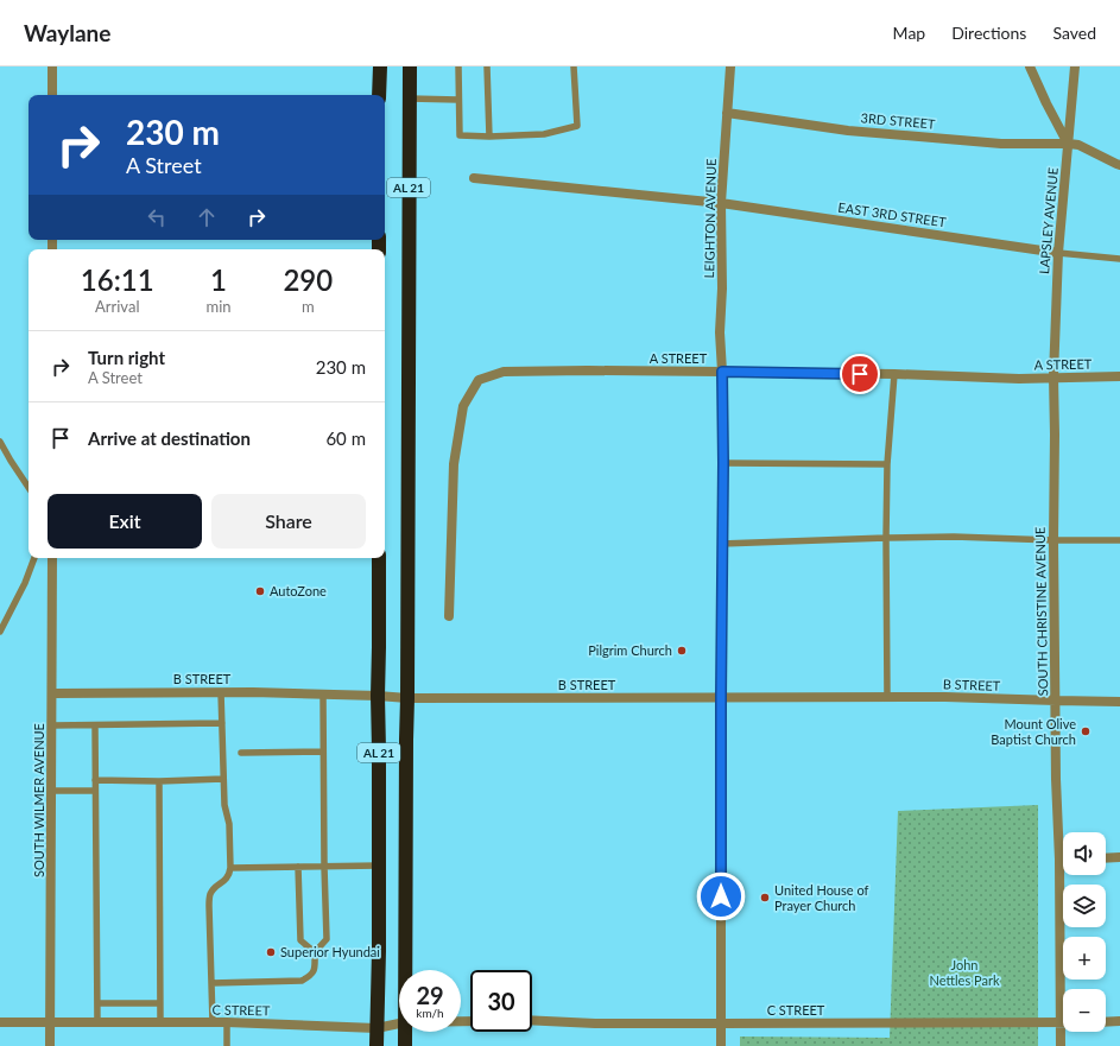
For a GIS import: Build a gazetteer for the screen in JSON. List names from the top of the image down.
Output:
{
  "streets": {
    "highway": ["AL 21"],
    "street": [
      "3RD STREET",
      "EAST 3RD STREET",
      "LEIGHTON AVENUE",
      "LAPSLEY AVENUE",
      "A STREET",
      "SOUTH CHRISTINE AVENUE",
      "B STREET",
      "SOUTH WILMER AVENUE",
      "C STREET"
    ]
  },
  "crossings": [
    ["3RD STREET", "LEIGHTON AVENUE"],
    ["3RD STREET", "LAPSLEY AVENUE"],
    ["AL 21", "B STREET"],
    ["AL 21", "C STREET"],
    ["EAST 3RD STREET", "LEIGHTON AVENUE"],
    ["EAST 3RD STREET", "LAPSLEY AVENUE"],
    ["LEIGHTON AVENUE", "A STREET"],
    ["LEIGHTON AVENUE", "B STREET"],
    ["LEIGHTON AVENUE", "C STREET"],
    ["LAPSLEY AVENUE", "A STREET"],
    ["LAPSLEY AVENUE", "SOUTH CHRISTINE AVENUE"],
    ["A STREET", "SOUTH CHRISTINE AVENUE"],
    ["SOUTH CHRISTINE AVENUE", "B STREET"],
    ["SOUTH CHRISTINE AVENUE", "C STREET"],
    ["B STREET", "SOUTH WILMER AVENUE"],
    ["SOUTH WILMER AVENUE", "C STREET"]
  ],
  "parks": ["John Nettles Park"],
  "places": [
    "AutoZone",
    "Pilgrim Church",
    "Mount Olive Baptist Church",
    "United House of Prayer Church",
    "Superior Hyundai"
  ],
  "page": {
    "header": "Waylane",
    "nav": ["Map", "Directions", "Saved"],
    "turn": ["230 m", "A Street"],
    "eta": [
      "16:11",
      "Arrival",
      "1",
      "min",
      "290",
      "m"
    ],
    "list": [
      {
        "name": "Turn right",
        "note": "A Street",
        "value": "230 m"
      },
      {
        "name": "Arrive at destination",
        "value": "60 m"
      }
    ],
    "buttons": ["Exit", "Share"],
    "map_buttons": ["+", "−"],
    "speed": "29 km/h",
    "limit": "30"
  }
}
